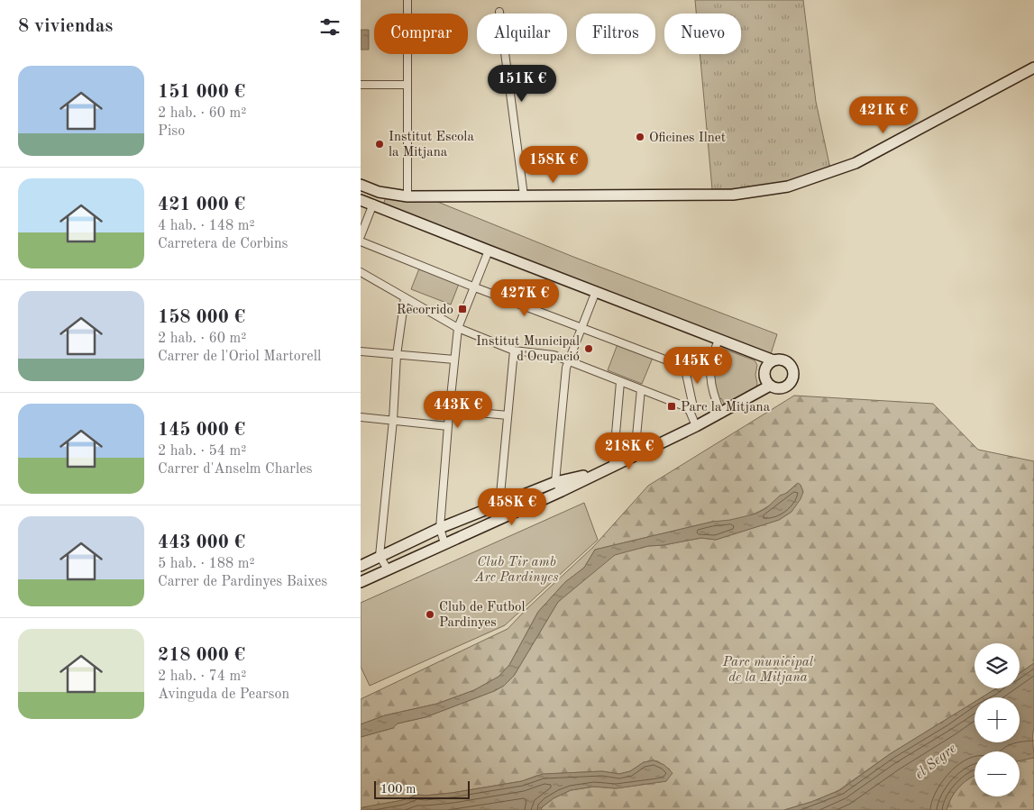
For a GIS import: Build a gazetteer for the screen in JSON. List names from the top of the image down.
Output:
{
  "water": ["el Segre"],
  "parks": ["Club Tir amb Arc Pardinyes", "Parc municipal de la Mitjana"],
  "places": {
    "other": [
      "Oficines Ilnet",
      "Institut Escola la Mitjana",
      "Institut Municipal d'Ocupació",
      "Club de Futbol Pardinyes"
    ],
    "transit": ["Recorrido", "Parc la Mitjana"]
  },
  "scale_bar": "100 m",
  "page": {
    "heading": "8 viviendas",
    "chip": [
      "Comprar",
      "Alquilar",
      "Filtros",
      "Nuevo"
    ],
    "list": [
      {
        "name": "151 000 €",
        "note": "2 hab. · 60 m² · Piso"
      },
      {
        "name": "421 000 €",
        "note": "4 hab. · 148 m² · Carretera de Corbins"
      },
      {
        "name": "158 000 €",
        "note": "2 hab. · 60 m² · Carrer de l'Oriol Martorell"
      },
      {
        "name": "145 000 €",
        "note": "2 hab. · 54 m² · Carrer d'Anselm Charles"
      },
      {
        "name": "443 000 €",
        "note": "5 hab. · 188 m² · Carrer de Pardinyes Baixes"
      },
      {
        "name": "218 000 €",
        "note": "2 hab. · 74 m² · Avinguda de Pearson"
      }
    ],
    "price": [
      "151K €",
      "421K €",
      "158K €",
      "427K €",
      "145K €",
      "443K €",
      "218K €",
      "458K €"
    ],
    "map_buttons": ["+", "−"],
    "scale": "100 m"
  }
}
